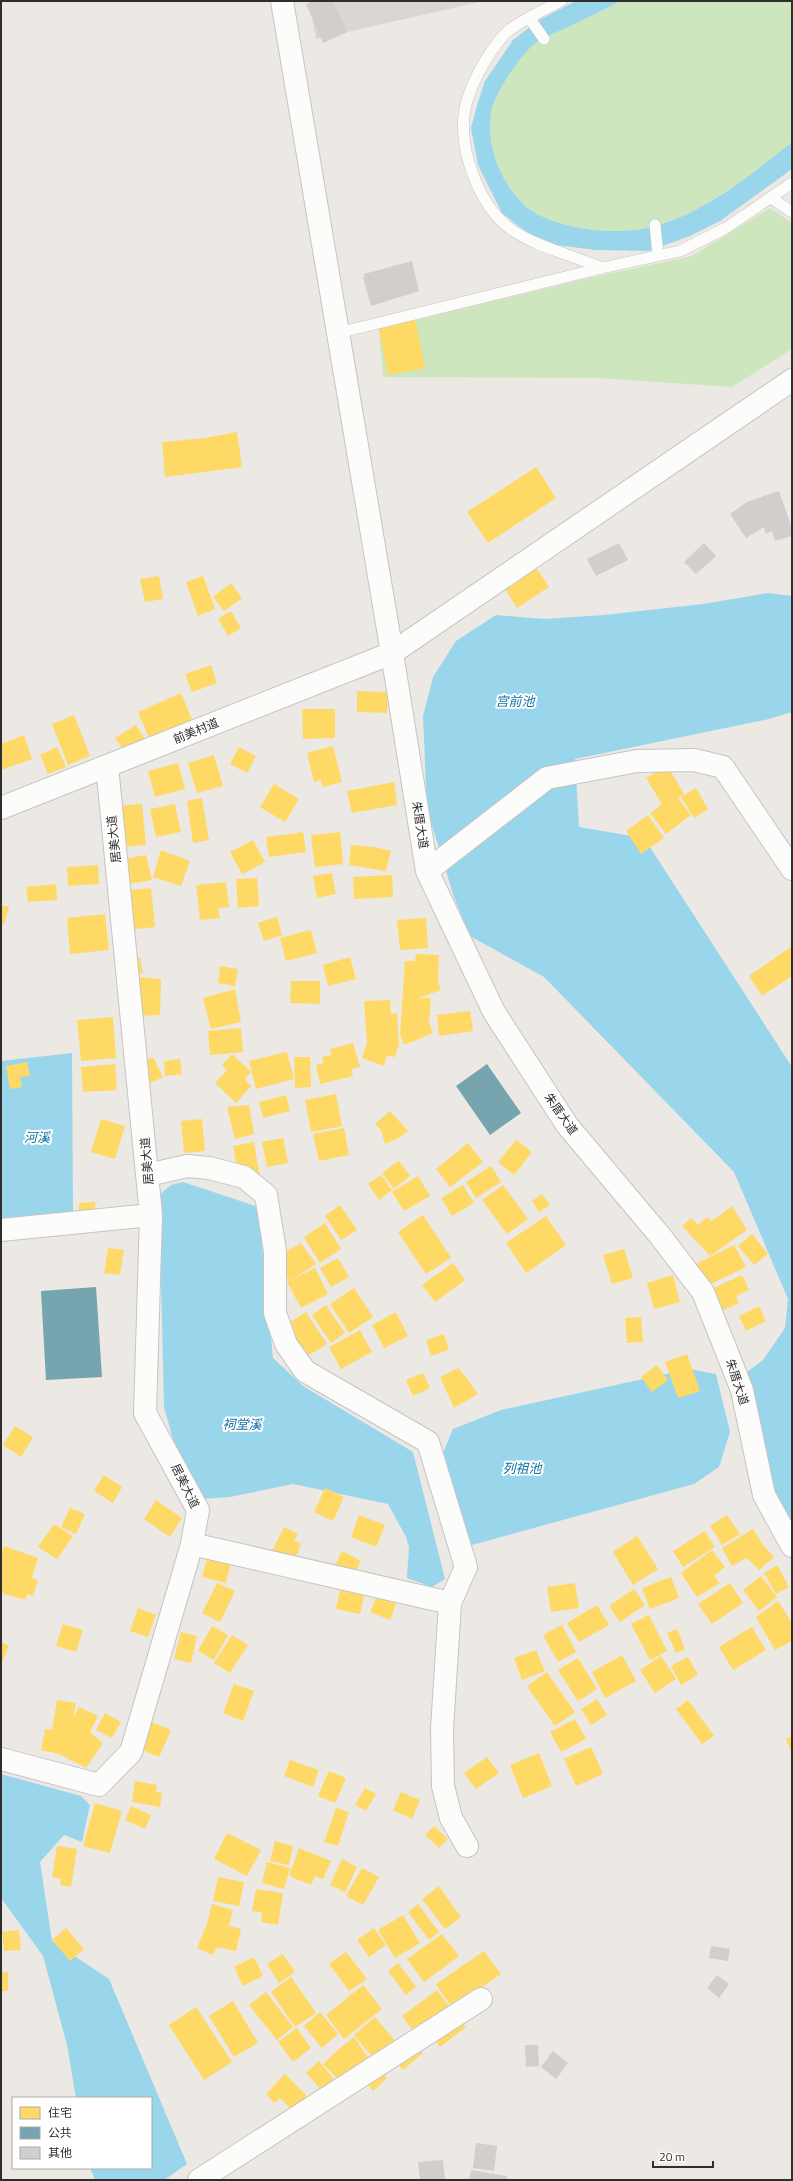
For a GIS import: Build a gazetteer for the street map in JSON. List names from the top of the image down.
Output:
{
  "streets": {
    "street": ["前美村道", "朱厝大道", "居美大道"]
  },
  "crossings": [
    ["前美村道", "朱厝大道"],
    ["前美村道", "居美大道"]
  ],
  "water": [
    "宫前池",
    "河溪",
    "祠堂溪",
    "列祖池"
  ],
  "legend": ["住宅", "公共", "其他"],
  "scale_bar": "20 m"
}
